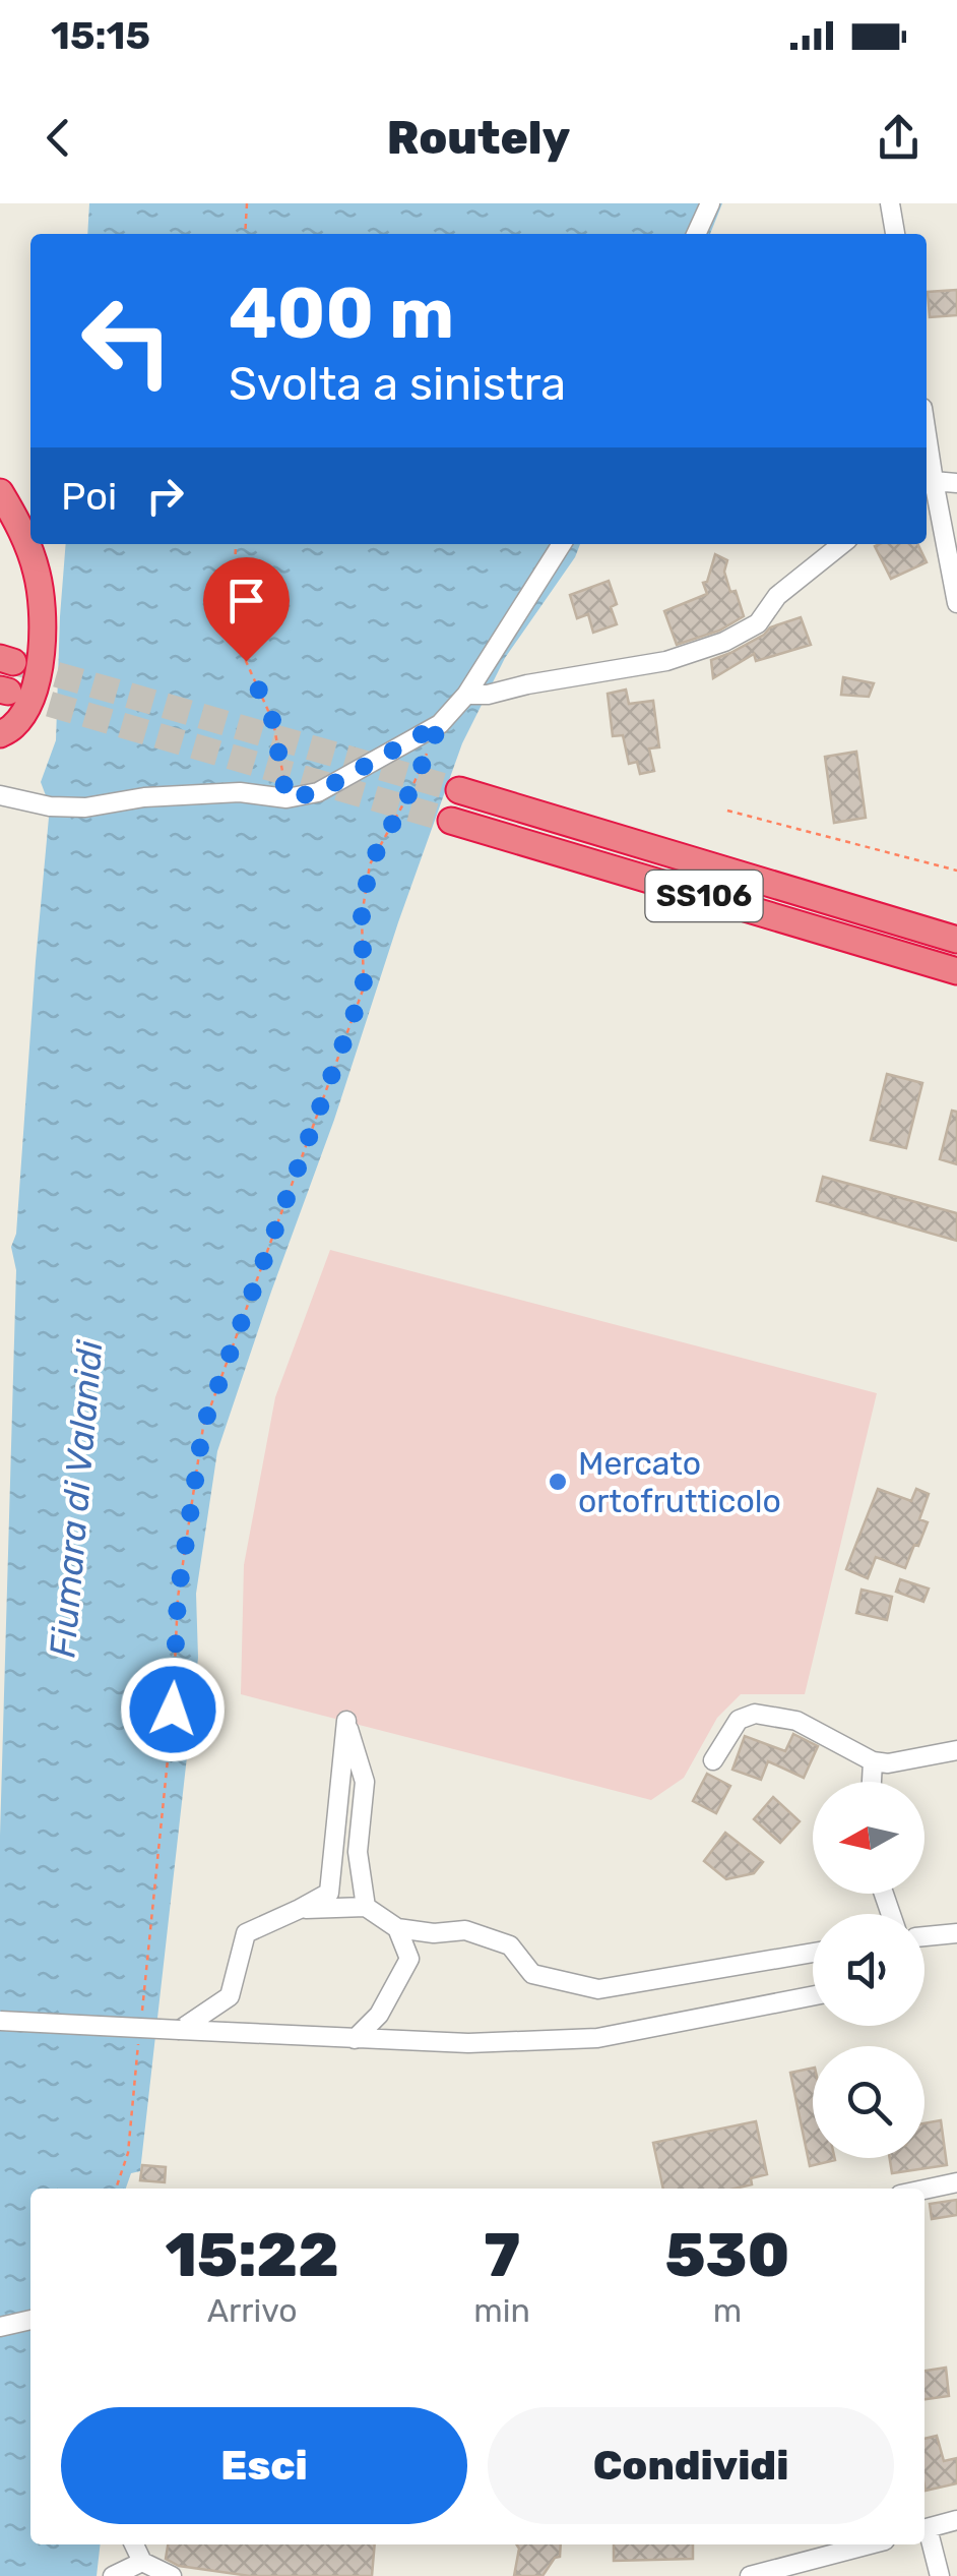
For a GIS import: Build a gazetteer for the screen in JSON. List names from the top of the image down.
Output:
{
  "streets": {
    "highway": ["SS106"]
  },
  "water": ["Fiumara di Valanidi"],
  "places": ["Mercato ortofrutticolo"],
  "north": "left",
  "page": {
    "status": "15:15",
    "header": "Routely",
    "turn": ["400 m", "Svolta a sinistra"],
    "then": "Poi",
    "eta": [
      "15:22",
      "Arrivo",
      "7",
      "min",
      "530",
      "m"
    ],
    "buttons": ["Esci", "Condividi"]
  }
}
